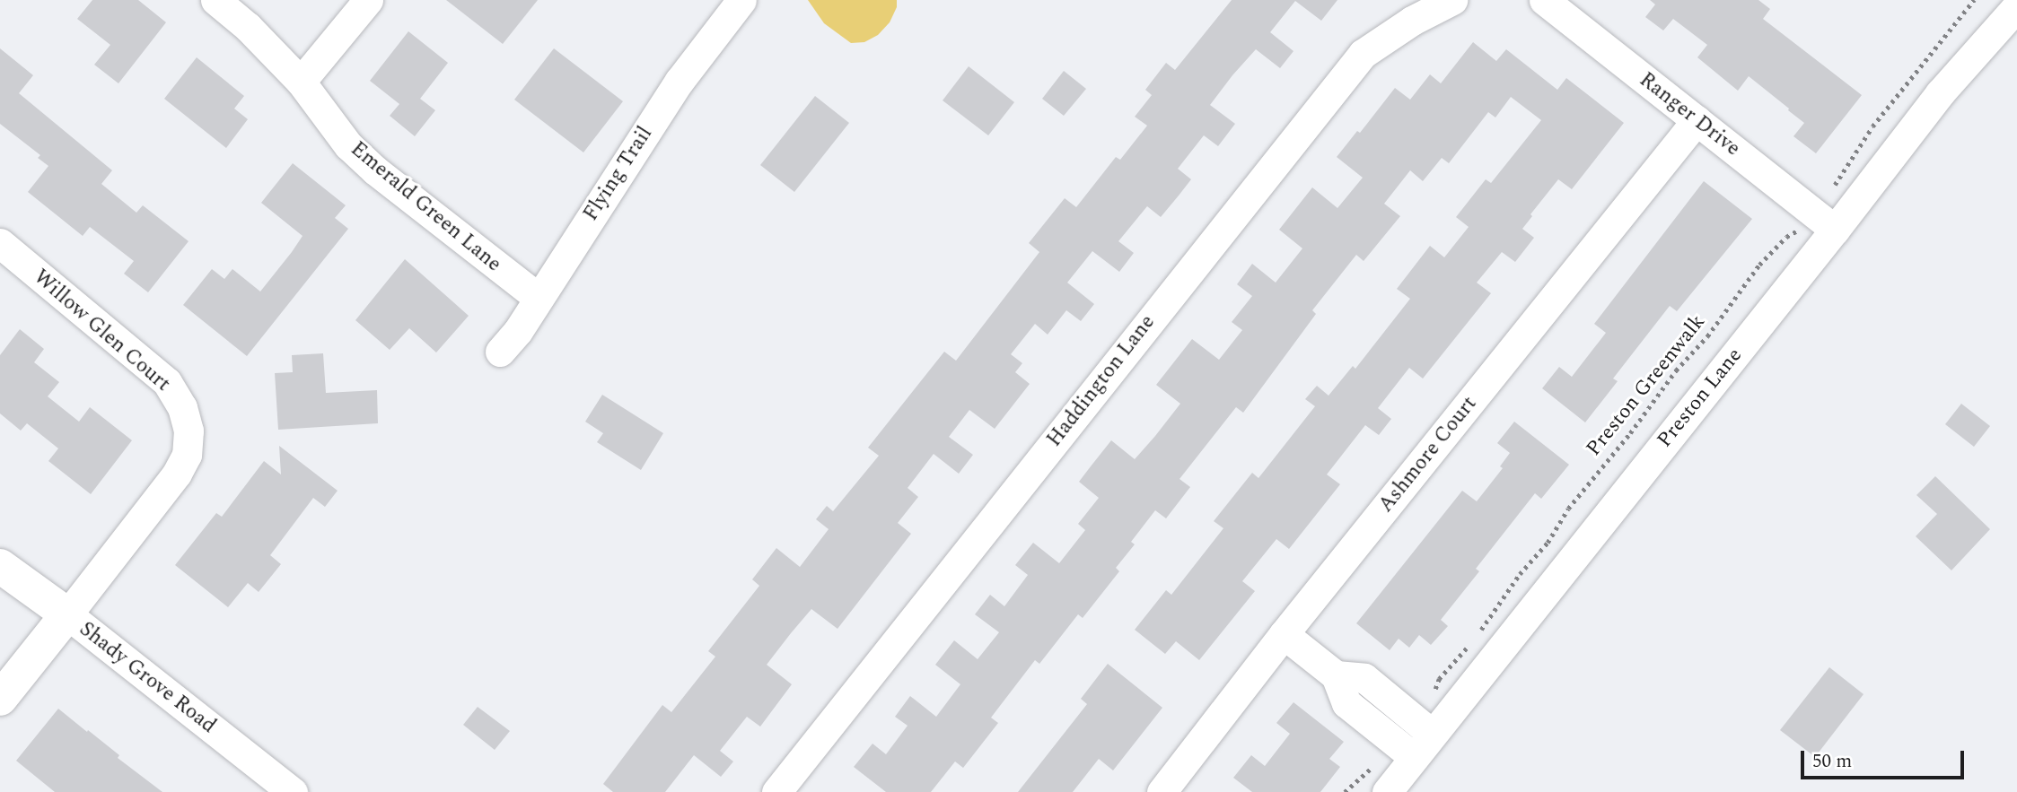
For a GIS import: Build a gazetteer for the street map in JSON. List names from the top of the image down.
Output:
{
  "streets": {
    "main road": ["Shady Grove Road"],
    "street": [
      "Ranger Drive",
      "Flying Trail",
      "Emerald Green Lane",
      "Willow Glen Court",
      "Haddington Lane",
      "Preston Lane",
      "Ashmore Court"
    ],
    "path": ["Preston Greenwalk"]
  },
  "crossings": [
    ["Ranger Drive", "Preston Greenwalk"],
    ["Ranger Drive", "Preston Lane"],
    ["Ranger Drive", "Ashmore Court"],
    ["Flying Trail", "Emerald Green Lane"],
    ["Willow Glen Court", "Shady Grove Road"],
    ["Preston Greenwalk", "Preston Lane"]
  ],
  "scale_bar": "50 m"
}
